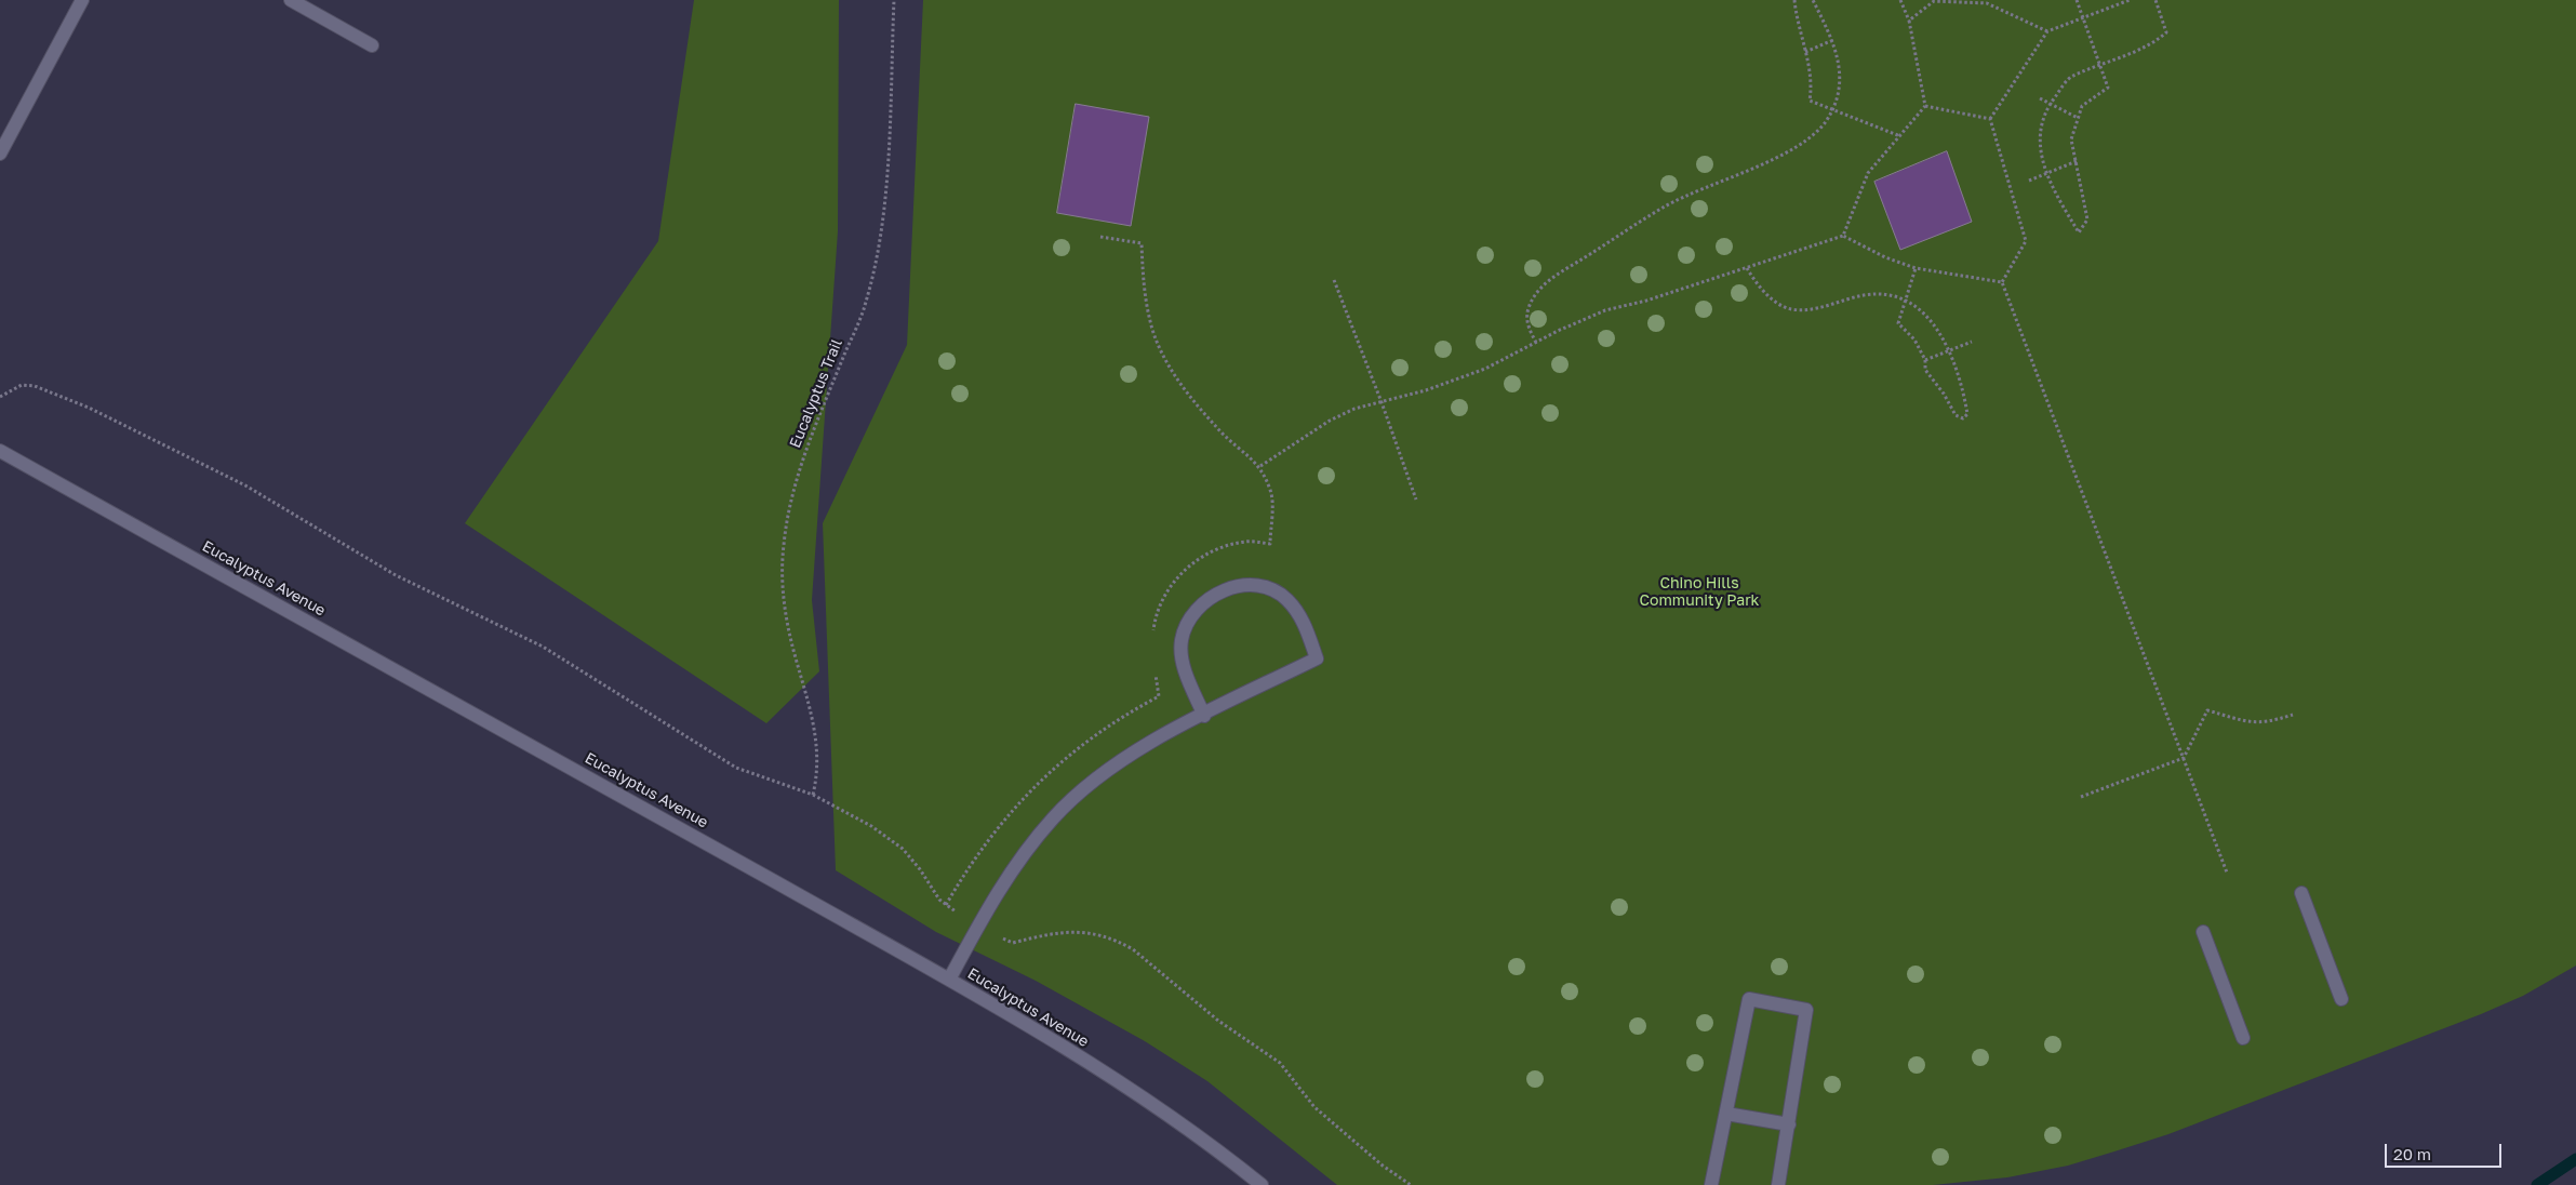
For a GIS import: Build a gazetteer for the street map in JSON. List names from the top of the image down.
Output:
{
  "streets": {
    "street": ["Eucalyptus Avenue"],
    "path": ["Eucalyptus Trail"]
  },
  "parks": ["Chino Hills Community Park"],
  "scale_bar": "20 m"
}
